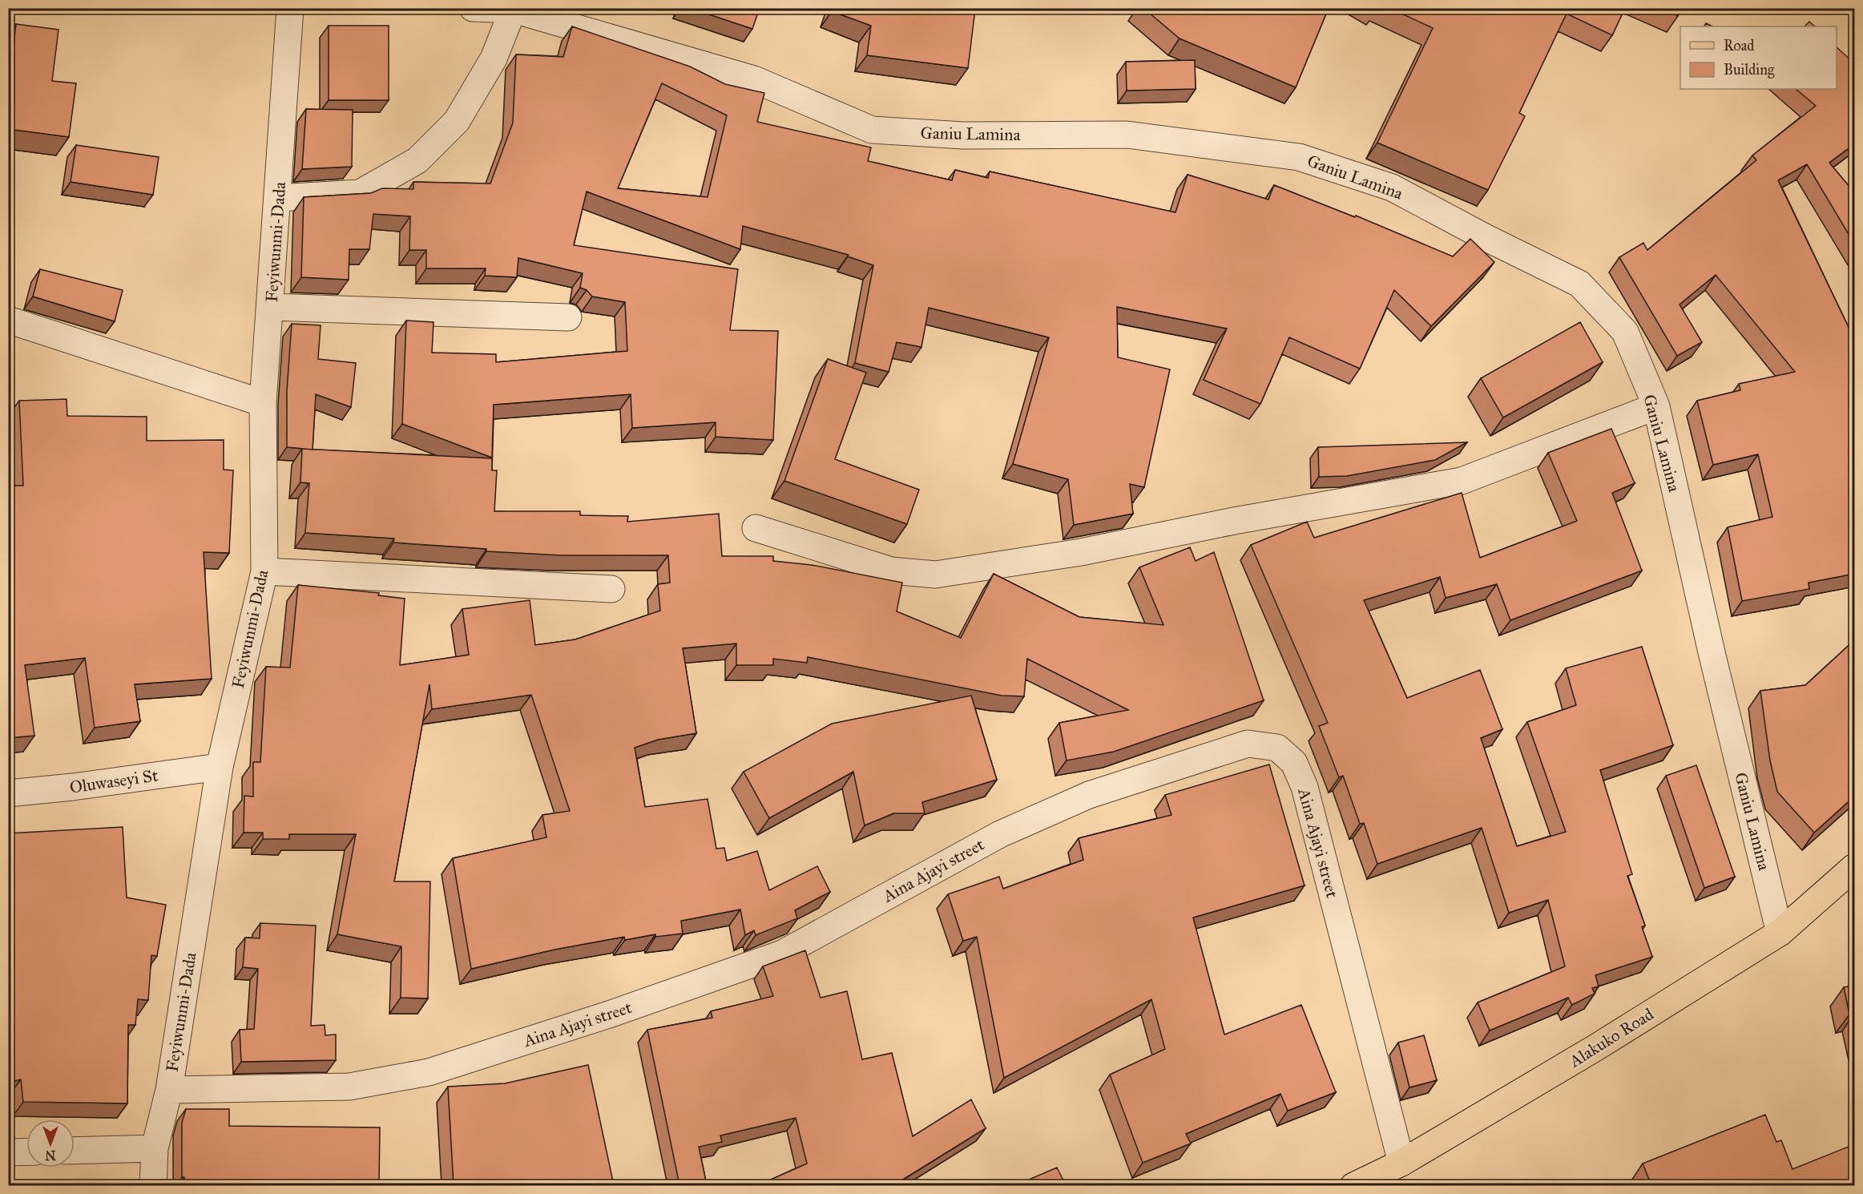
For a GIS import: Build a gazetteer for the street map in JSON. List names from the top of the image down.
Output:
{
  "streets": {
    "main road": ["Alakuko Road"],
    "street": [
      "Ganiu Lamina",
      "Feyiwunmi-Dada",
      "Oluwaseyi St",
      "Aina Ajayi street"
    ]
  },
  "crossings": [
    ["Ganiu Lamina", "Alakuko Road"],
    ["Feyiwunmi-Dada", "Oluwaseyi St"],
    ["Feyiwunmi-Dada", "Aina Ajayi street"],
    ["Aina Ajayi street", "Alakuko Road"]
  ],
  "legend": ["Road", "Building"],
  "north": "bottom"
}
